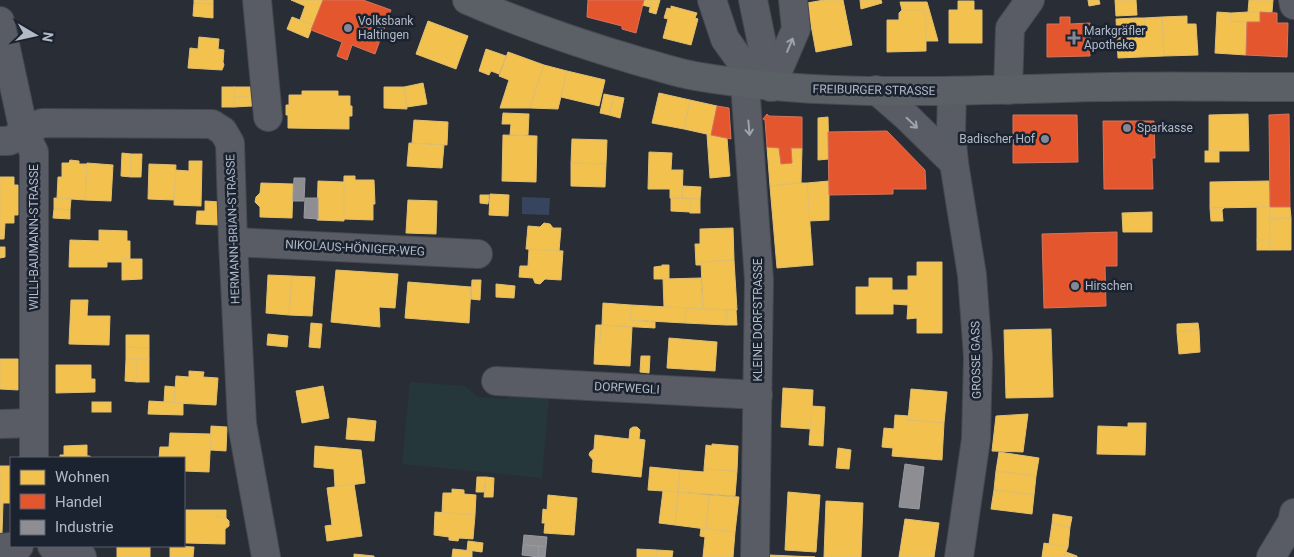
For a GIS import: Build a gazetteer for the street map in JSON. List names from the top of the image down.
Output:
{
  "streets": {
    "main road": ["FREIBURGER STRASSE"],
    "street": [
      "HERMANN-BRIAN-STRASSE",
      "WILLI-BAUMANN-STRASSE",
      "NIKOLAUS-HÖNIGER-WEG",
      "KLEINE DORFSTRASSE",
      "GROSSE GASS",
      "DORFWEGLI"
    ]
  },
  "crossings": [
    ["FREIBURGER STRASSE", "KLEINE DORFSTRASSE"],
    ["FREIBURGER STRASSE", "GROSSE GASS"],
    ["HERMANN-BRIAN-STRASSE", "WILLI-BAUMANN-STRASSE"],
    ["HERMANN-BRIAN-STRASSE", "NIKOLAUS-HÖNIGER-WEG"],
    ["KLEINE DORFSTRASSE", "DORFWEGLI"]
  ],
  "one_way": ["KLEINE DORFSTRASSE"],
  "places": {
    "other": [
      "Volksbank Haltingen",
      "Sparkasse",
      "Badischer Hof",
      "Hirschen"
    ],
    "health": ["Markgräfler Apotheke"]
  },
  "legend": ["Wohnen", "Handel", "Industrie"],
  "north": "right"
}
